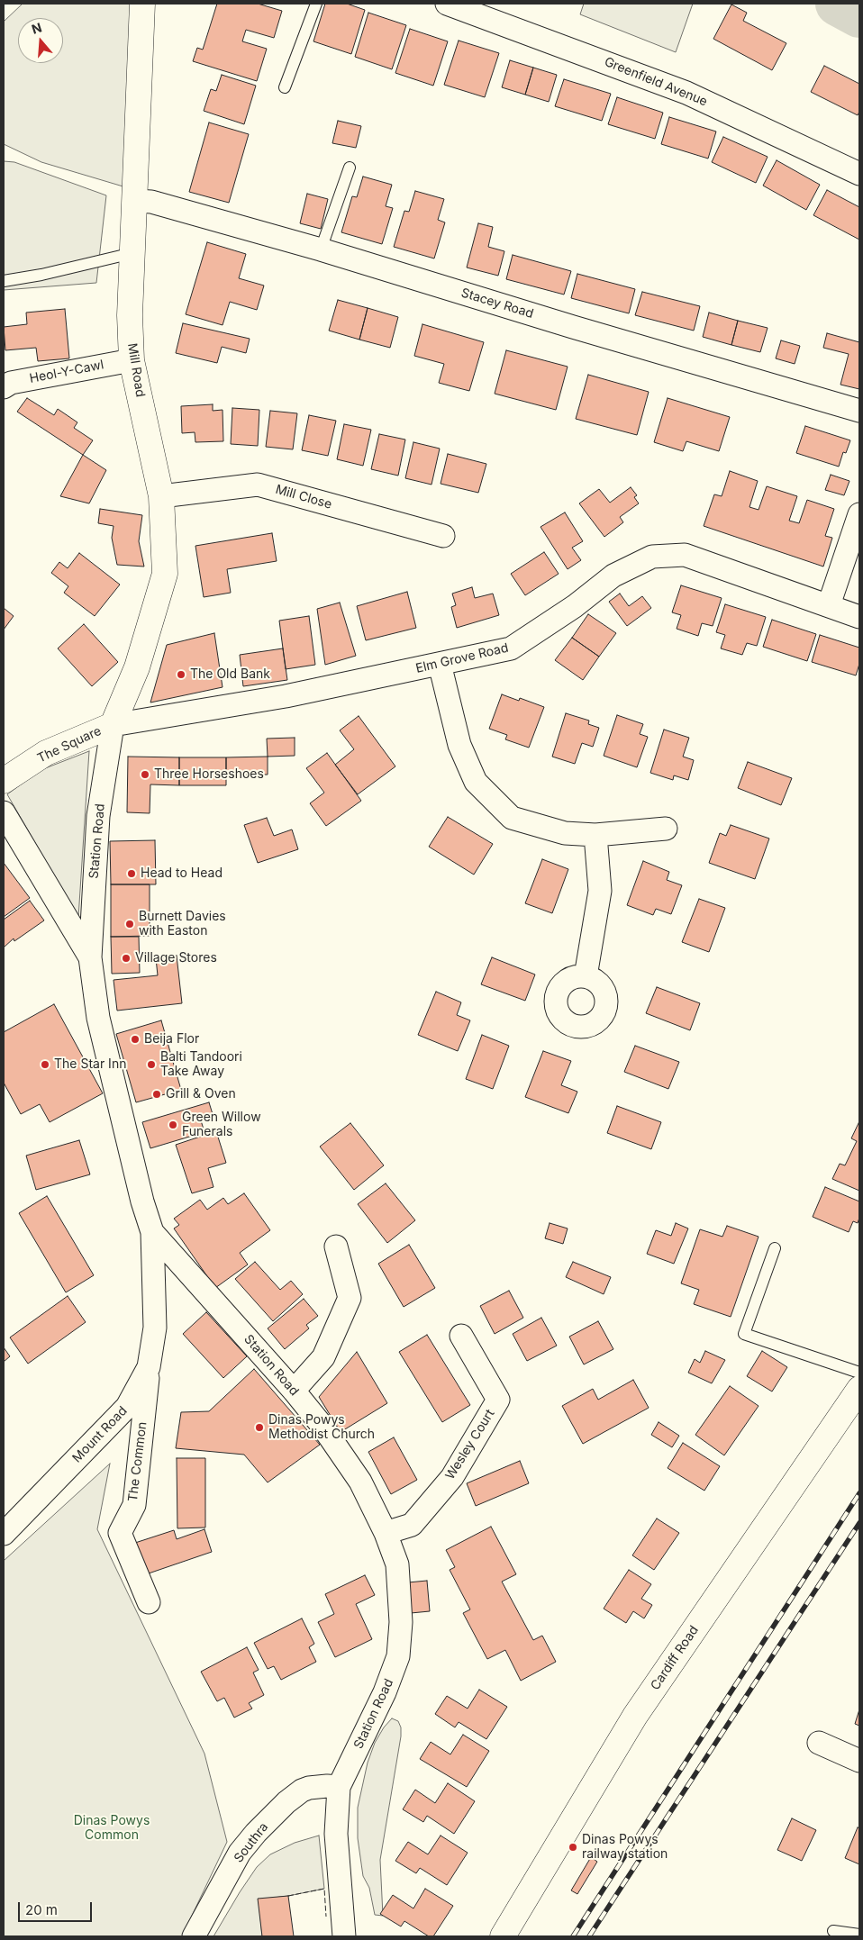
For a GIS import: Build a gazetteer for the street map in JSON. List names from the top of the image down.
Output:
{
  "streets": {
    "street": [
      "Greenfield Avenue",
      "Stacey Road",
      "Mill Road",
      "Heol-Y-Cawl",
      "Mill Close",
      "Elm Grove Road",
      "The Square",
      "Station Road",
      "Mount Road",
      "Wesley Court",
      "The Common",
      "Cardiff Road",
      "Southra"
    ]
  },
  "crossings": [
    ["Stacey Road", "Mill Road"],
    ["Mill Road", "Heol-Y-Cawl"],
    ["Mill Road", "Mill Close"],
    ["Mill Road", "Elm Grove Road"],
    ["Mill Road", "The Square"],
    ["Mill Road", "Station Road"],
    ["Elm Grove Road", "The Square"],
    ["Elm Grove Road", "Station Road"],
    ["The Square", "Station Road"],
    ["Station Road", "Mount Road"],
    ["Station Road", "Wesley Court"],
    ["Station Road", "Southra"],
    ["Mount Road", "The Common"]
  ],
  "parks": ["Dinas Powys Common"],
  "places": [
    "The Old Bank",
    "Three Horseshoes",
    "Head to Head",
    "Burnett Davies with Easton",
    "Village Stores",
    "Beija Flor",
    "The Star Inn",
    "Balti Tandoori Take Away",
    "Grill & Oven",
    "Green Willow Funerals",
    "Dinas Powys Methodist Church",
    "Dinas Powys railway station"
  ],
  "scale_bar": "20 m",
  "north": "top"
}
